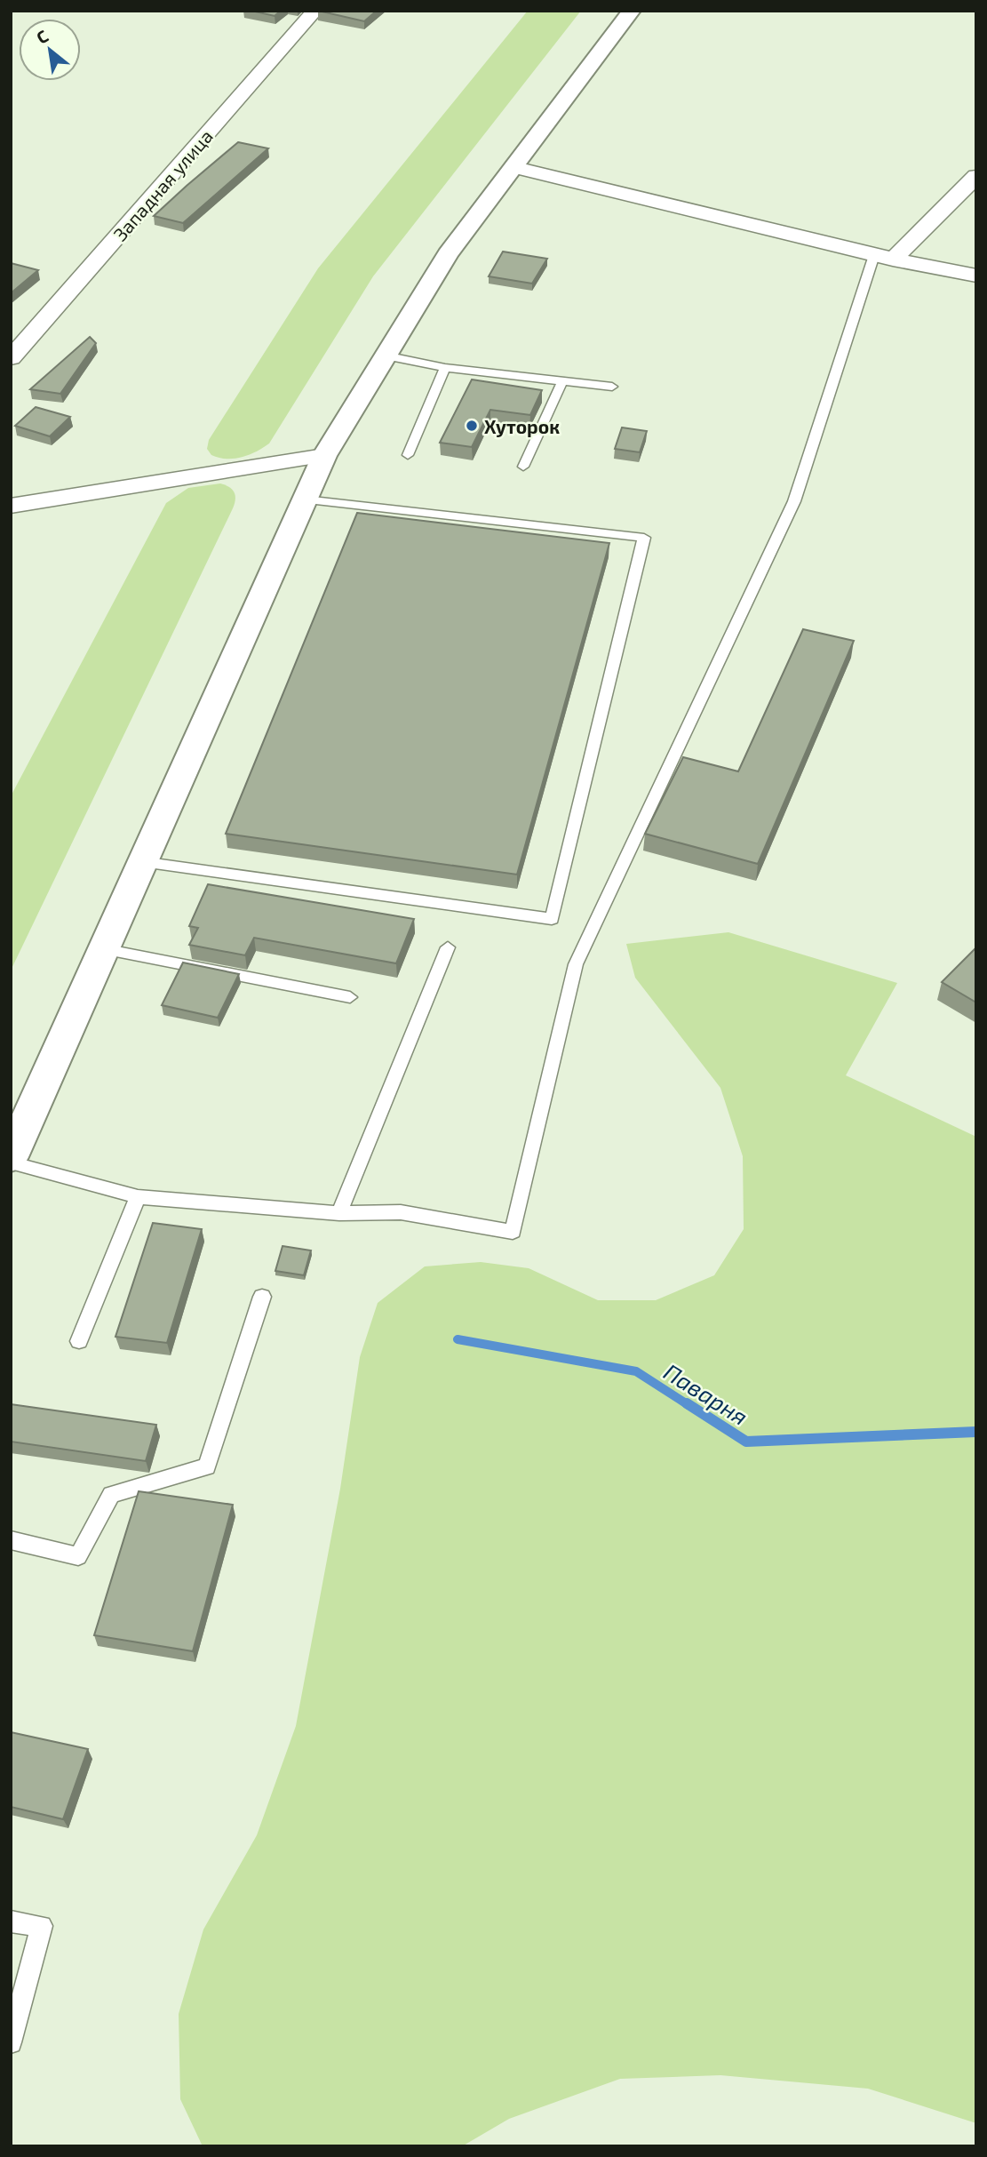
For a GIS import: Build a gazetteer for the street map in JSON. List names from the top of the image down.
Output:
{
  "streets": {
    "street": ["Западная улица"]
  },
  "water": ["Паварня"],
  "places": ["Хуторок"],
  "north": "top left"
}
